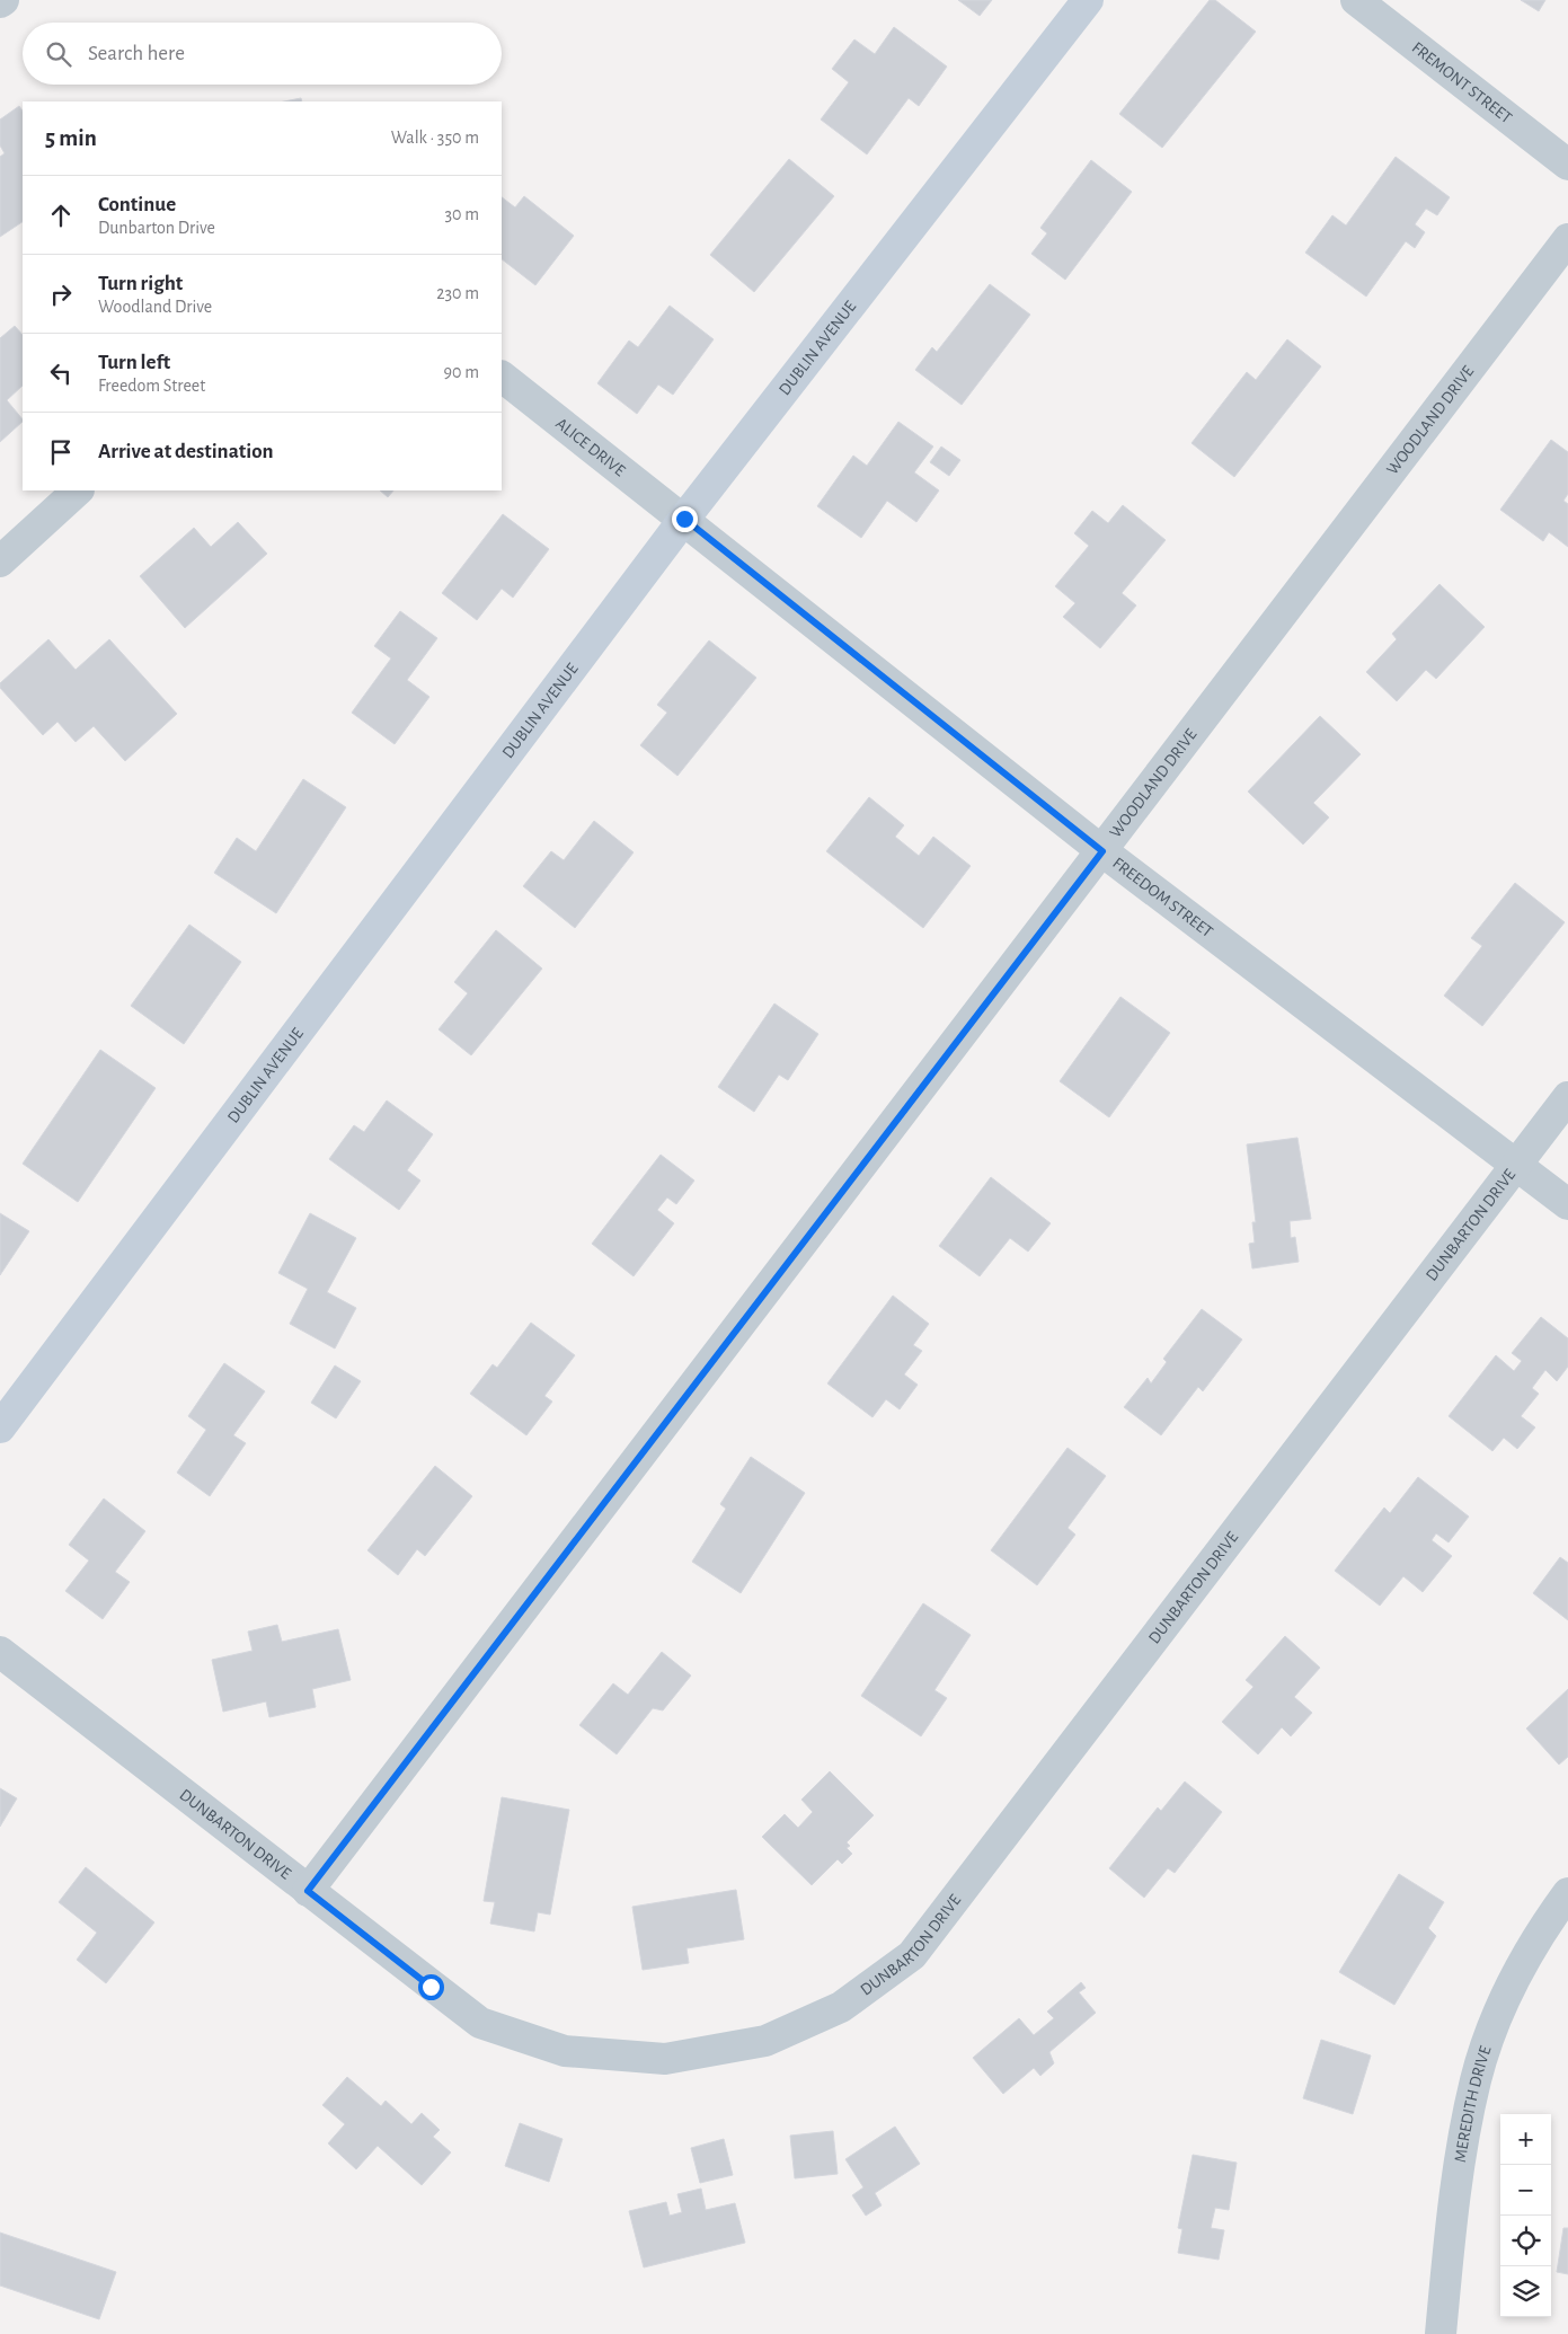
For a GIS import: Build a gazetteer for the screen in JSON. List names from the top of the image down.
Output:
{
  "streets": {
    "street": [
      "FREMONT STREET",
      "DUBLIN AVENUE",
      "WOODLAND DRIVE",
      "ALICE DRIVE",
      "FREEDOM STREET",
      "DUNBARTON DRIVE",
      "MEREDITH DRIVE"
    ]
  },
  "crossings": [
    ["DUBLIN AVENUE", "ALICE DRIVE"],
    ["DUBLIN AVENUE", "FREEDOM STREET"],
    ["WOODLAND DRIVE", "FREEDOM STREET"],
    ["WOODLAND DRIVE", "DUNBARTON DRIVE"],
    ["ALICE DRIVE", "FREEDOM STREET"],
    ["FREEDOM STREET", "DUNBARTON DRIVE"]
  ],
  "page": {
    "search": "Search here",
    "heading": ["5 min", "Walk · 350 m"],
    "list": [
      ["Continue", "Dunbarton Drive", "30 m"],
      ["Turn right", "Woodland Drive", "230 m"],
      ["Turn left", "Freedom Street", "90 m"],
      "Arrive at destination"
    ],
    "map_buttons": ["+", "−"]
  }
}
